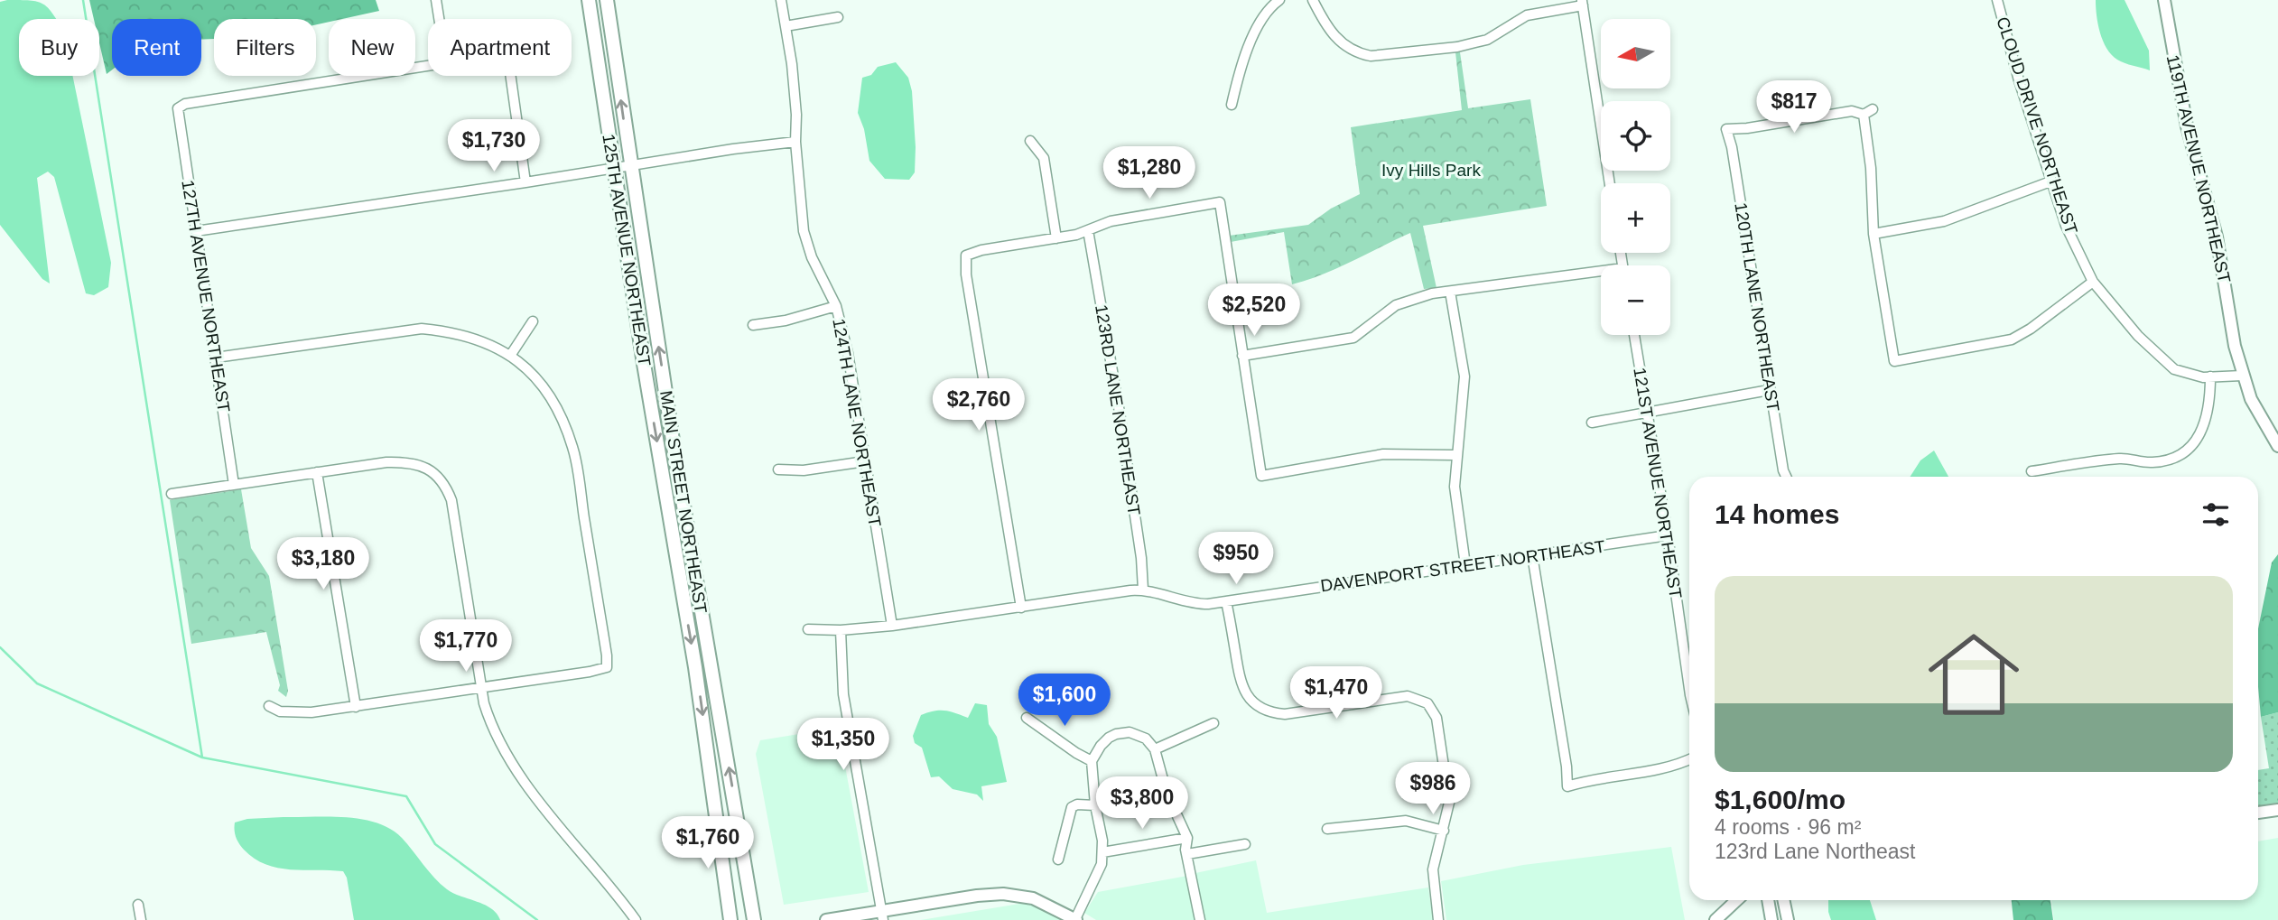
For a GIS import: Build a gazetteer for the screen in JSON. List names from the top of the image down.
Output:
{
  "streets": {
    "main road": ["125TH AVENUE NORTHEAST", "MAIN STREET NORTHEAST"],
    "street": [
      "CLOUD DRIVE NORTHEAST",
      "119TH AVENUE NORTHEAST",
      "127TH AVENUE NORTHEAST",
      "120TH LANE NORTHEAST",
      "123RD LANE NORTHEAST",
      "124TH LANE NORTHEAST",
      "121ST AVENUE NORTHEAST",
      "DAVENPORT STREET NORTHEAST"
    ]
  },
  "crossings": [
    ["CLOUD DRIVE NORTHEAST", "119TH AVENUE NORTHEAST"],
    ["123RD LANE NORTHEAST", "DAVENPORT STREET NORTHEAST"],
    ["124TH LANE NORTHEAST", "DAVENPORT STREET NORTHEAST"],
    ["121ST AVENUE NORTHEAST", "DAVENPORT STREET NORTHEAST"]
  ],
  "one_way": ["125TH AVENUE NORTHEAST", "MAIN STREET NORTHEAST"],
  "parks": ["Ivy Hills Park"],
  "north": "left",
  "page": {
    "map_buttons": ["+", "−"],
    "chip": [
      "Buy",
      "Rent",
      "Filters",
      "New",
      "Apartment"
    ],
    "price": [
      "$817",
      "$1,730",
      "$1,280",
      "$2,520",
      "$2,760",
      "$950",
      "$3,180",
      "$1,770",
      "$1,470",
      "$1,600",
      "$1,350",
      "$986",
      "$3,800",
      "$1,760"
    ],
    "heading": "14 homes",
    "list": [
      {
        "name": "$1,600/mo",
        "note": "4 rooms · 96 m² · 123rd Lane Northeast"
      }
    ]
  }
}
